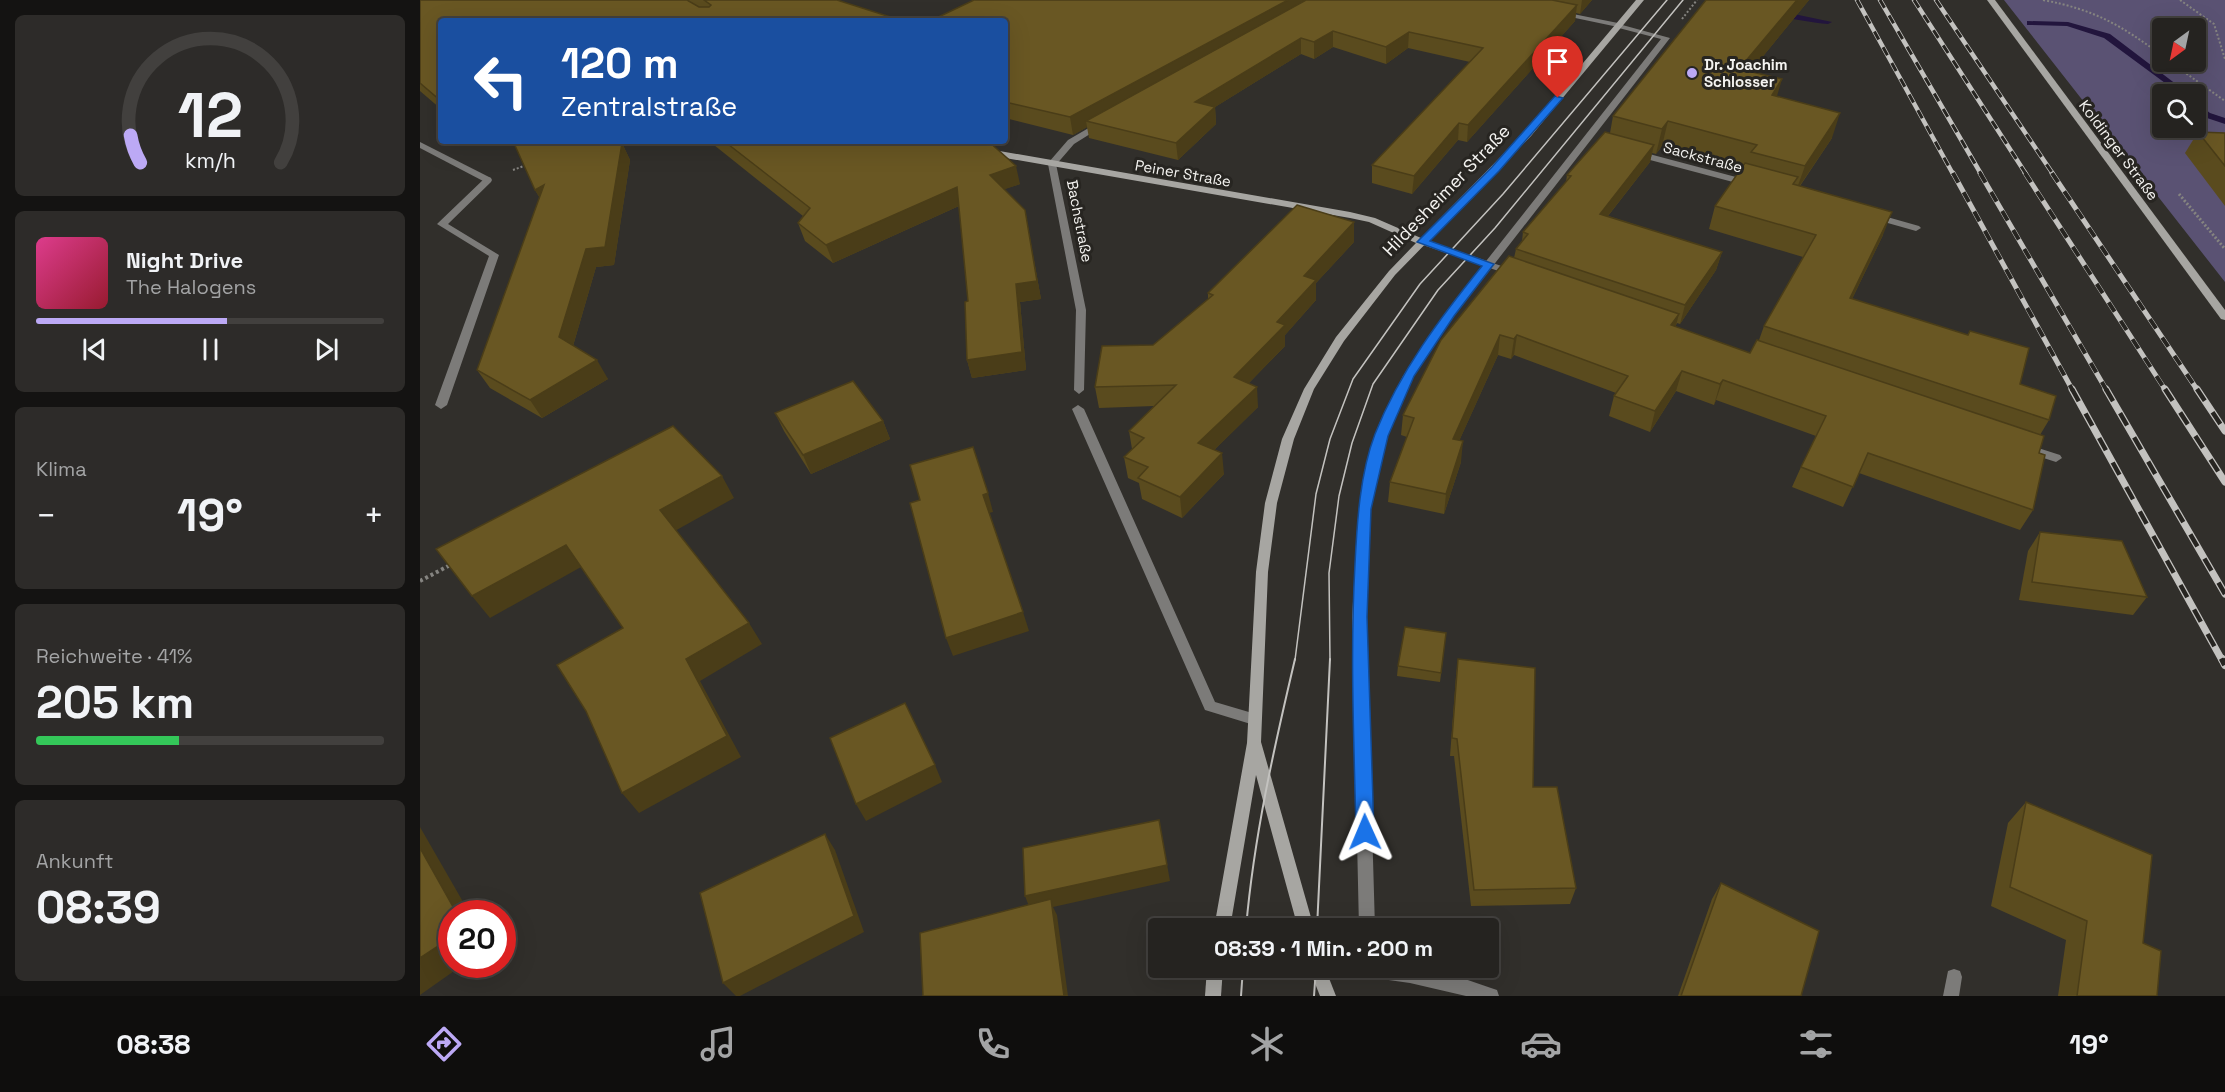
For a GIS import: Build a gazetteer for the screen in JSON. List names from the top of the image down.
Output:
{
  "streets": {
    "street": [
      "Koldinger Straße",
      "Sackstraße",
      "Peiner Straße",
      "Hildesheimer Straße",
      "Bachstraße"
    ]
  },
  "crossings": [
    ["Peiner Straße", "Hildesheimer Straße"],
    ["Peiner Straße", "Bachstraße"]
  ],
  "places": ["Dr. Joachim Schlosser"],
  "north": "bottom left",
  "page": {
    "turn": ["120 m", "Zentralstraße"],
    "song": ["Night Drive", "The Halogens"],
    "tile": [
      "Klima",
      ["Reichweite · 41%", "205 km"],
      ["Ankunft", "08:39"]
    ],
    "heat": ["−", "19°", "+"],
    "limit": "20",
    "trip": "08:39 · 1 Min. · 200 m",
    "tabs": ["08:38", "19°"],
    "gauge": ["12", "km/h"]
  }
}
